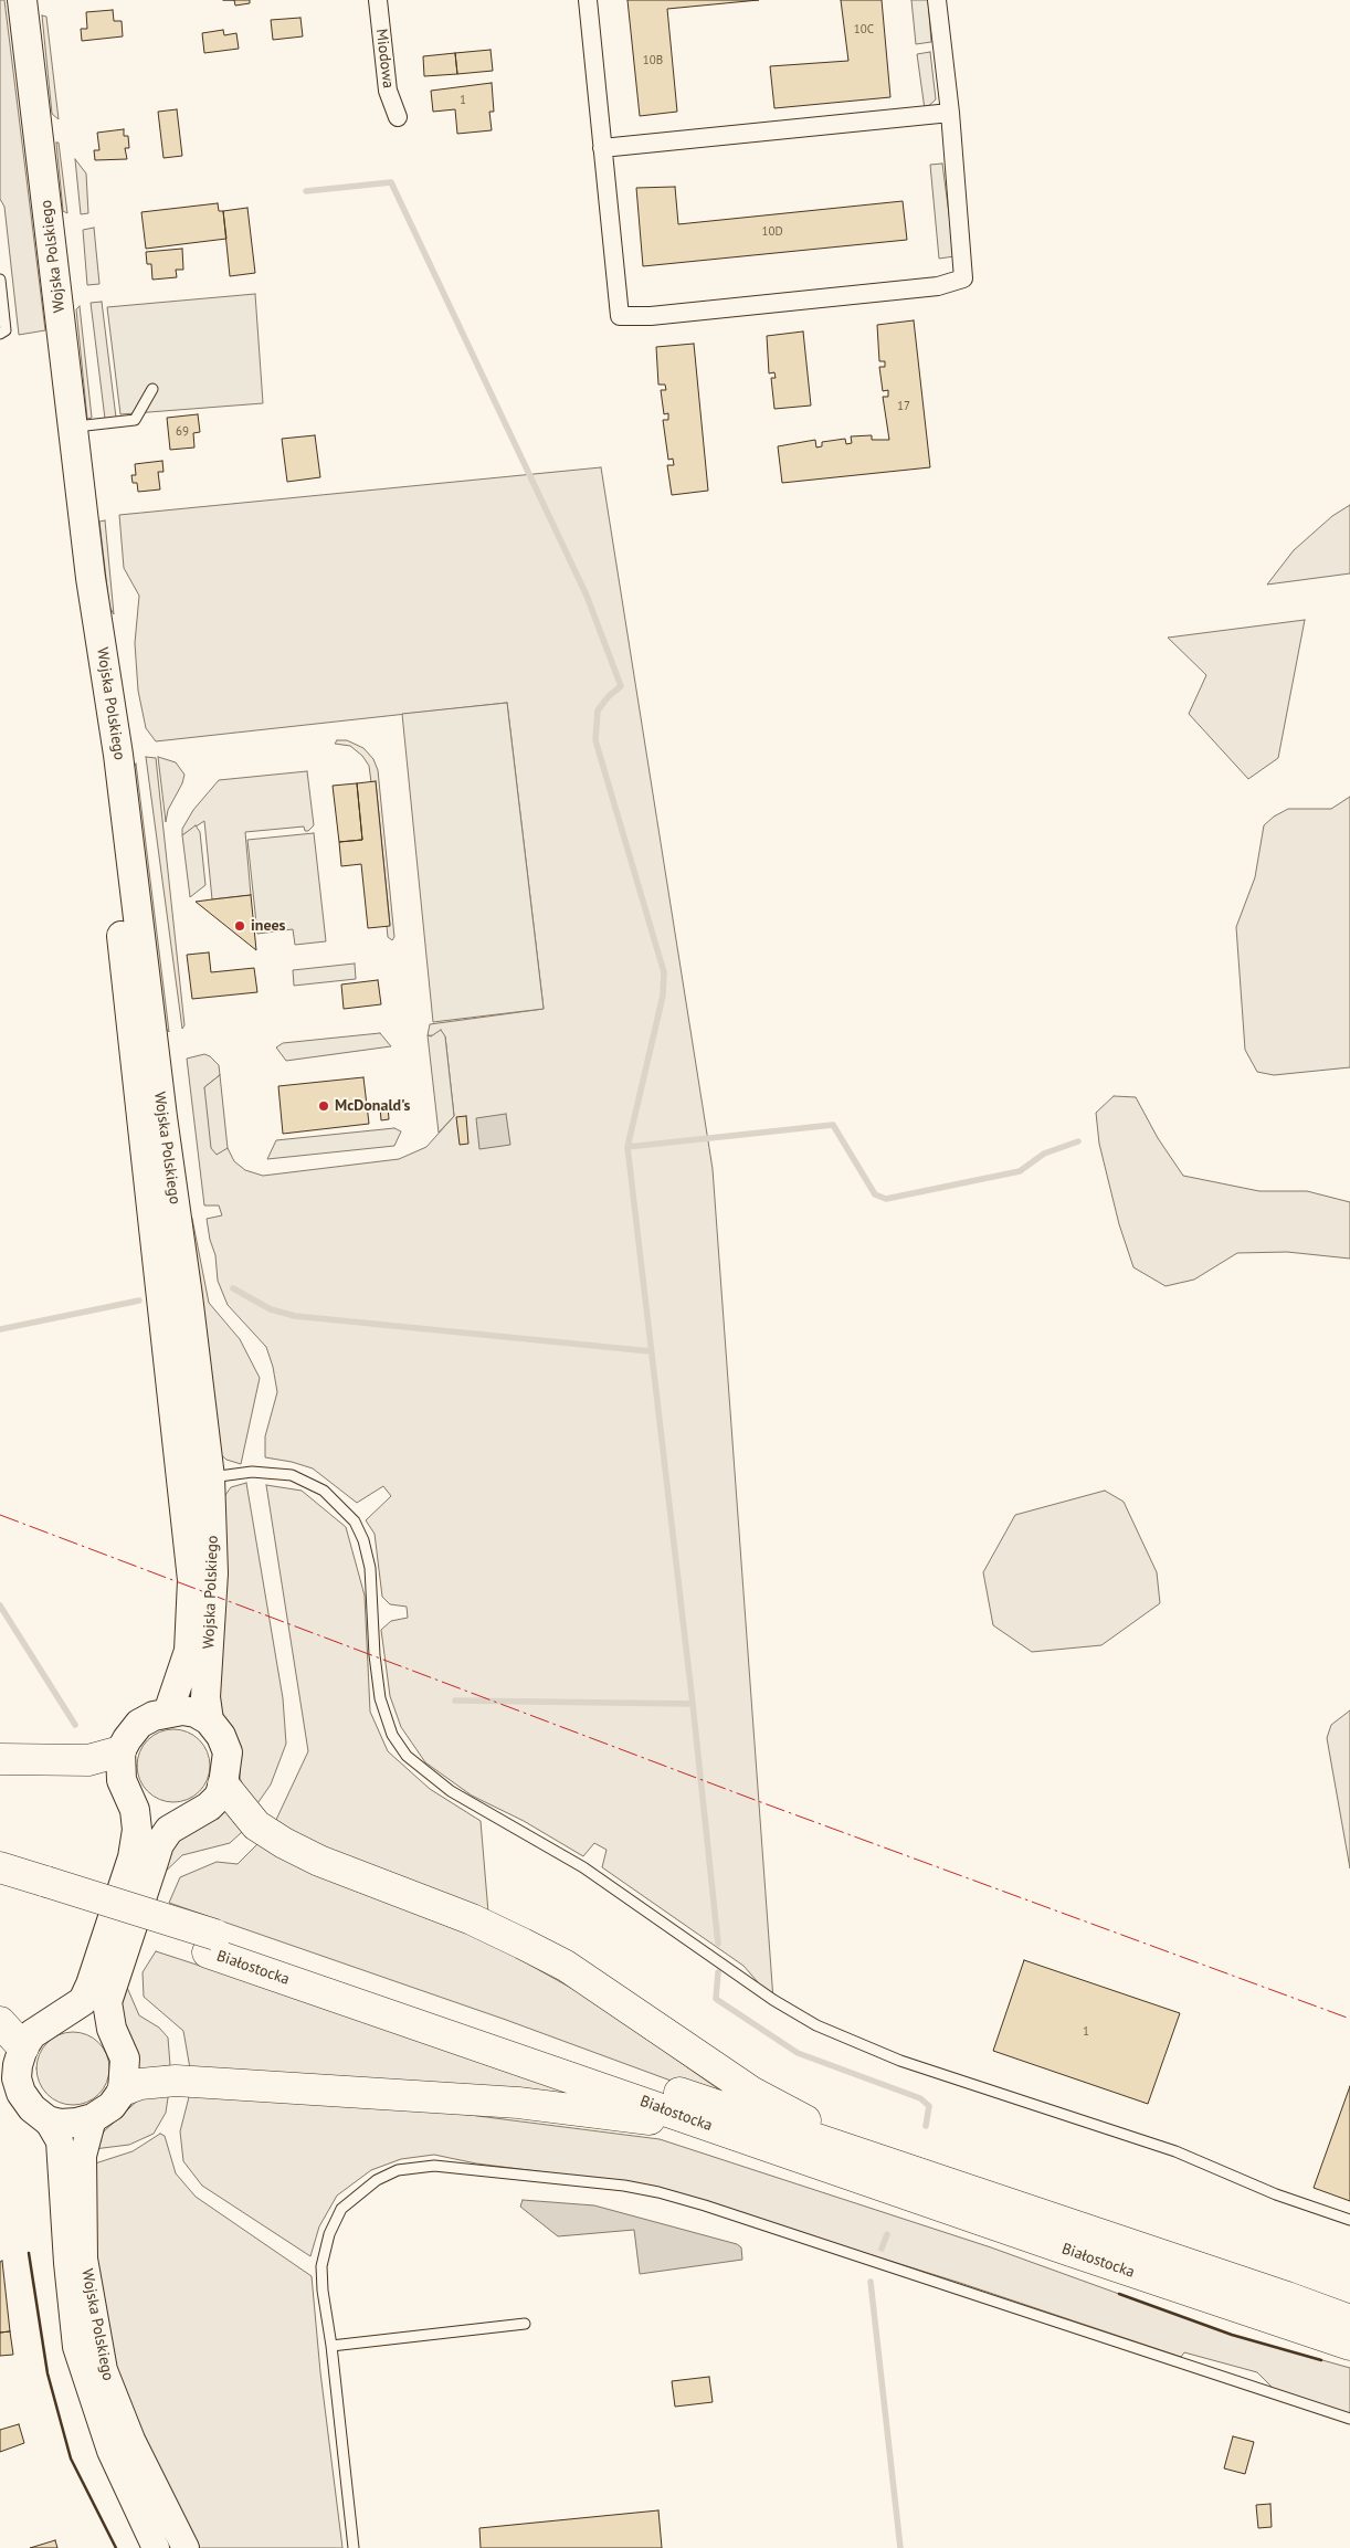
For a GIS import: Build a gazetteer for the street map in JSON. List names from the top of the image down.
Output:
{
  "streets": {
    "highway": ["Białostocka"],
    "main road": ["Wojska Polskiego"],
    "street": ["Miodowa"]
  },
  "places": ["inees", "McDonald's"],
  "house_numbers": [
    "10C",
    "10B",
    "1",
    "10D",
    "17",
    "69",
    "1"
  ]
}
